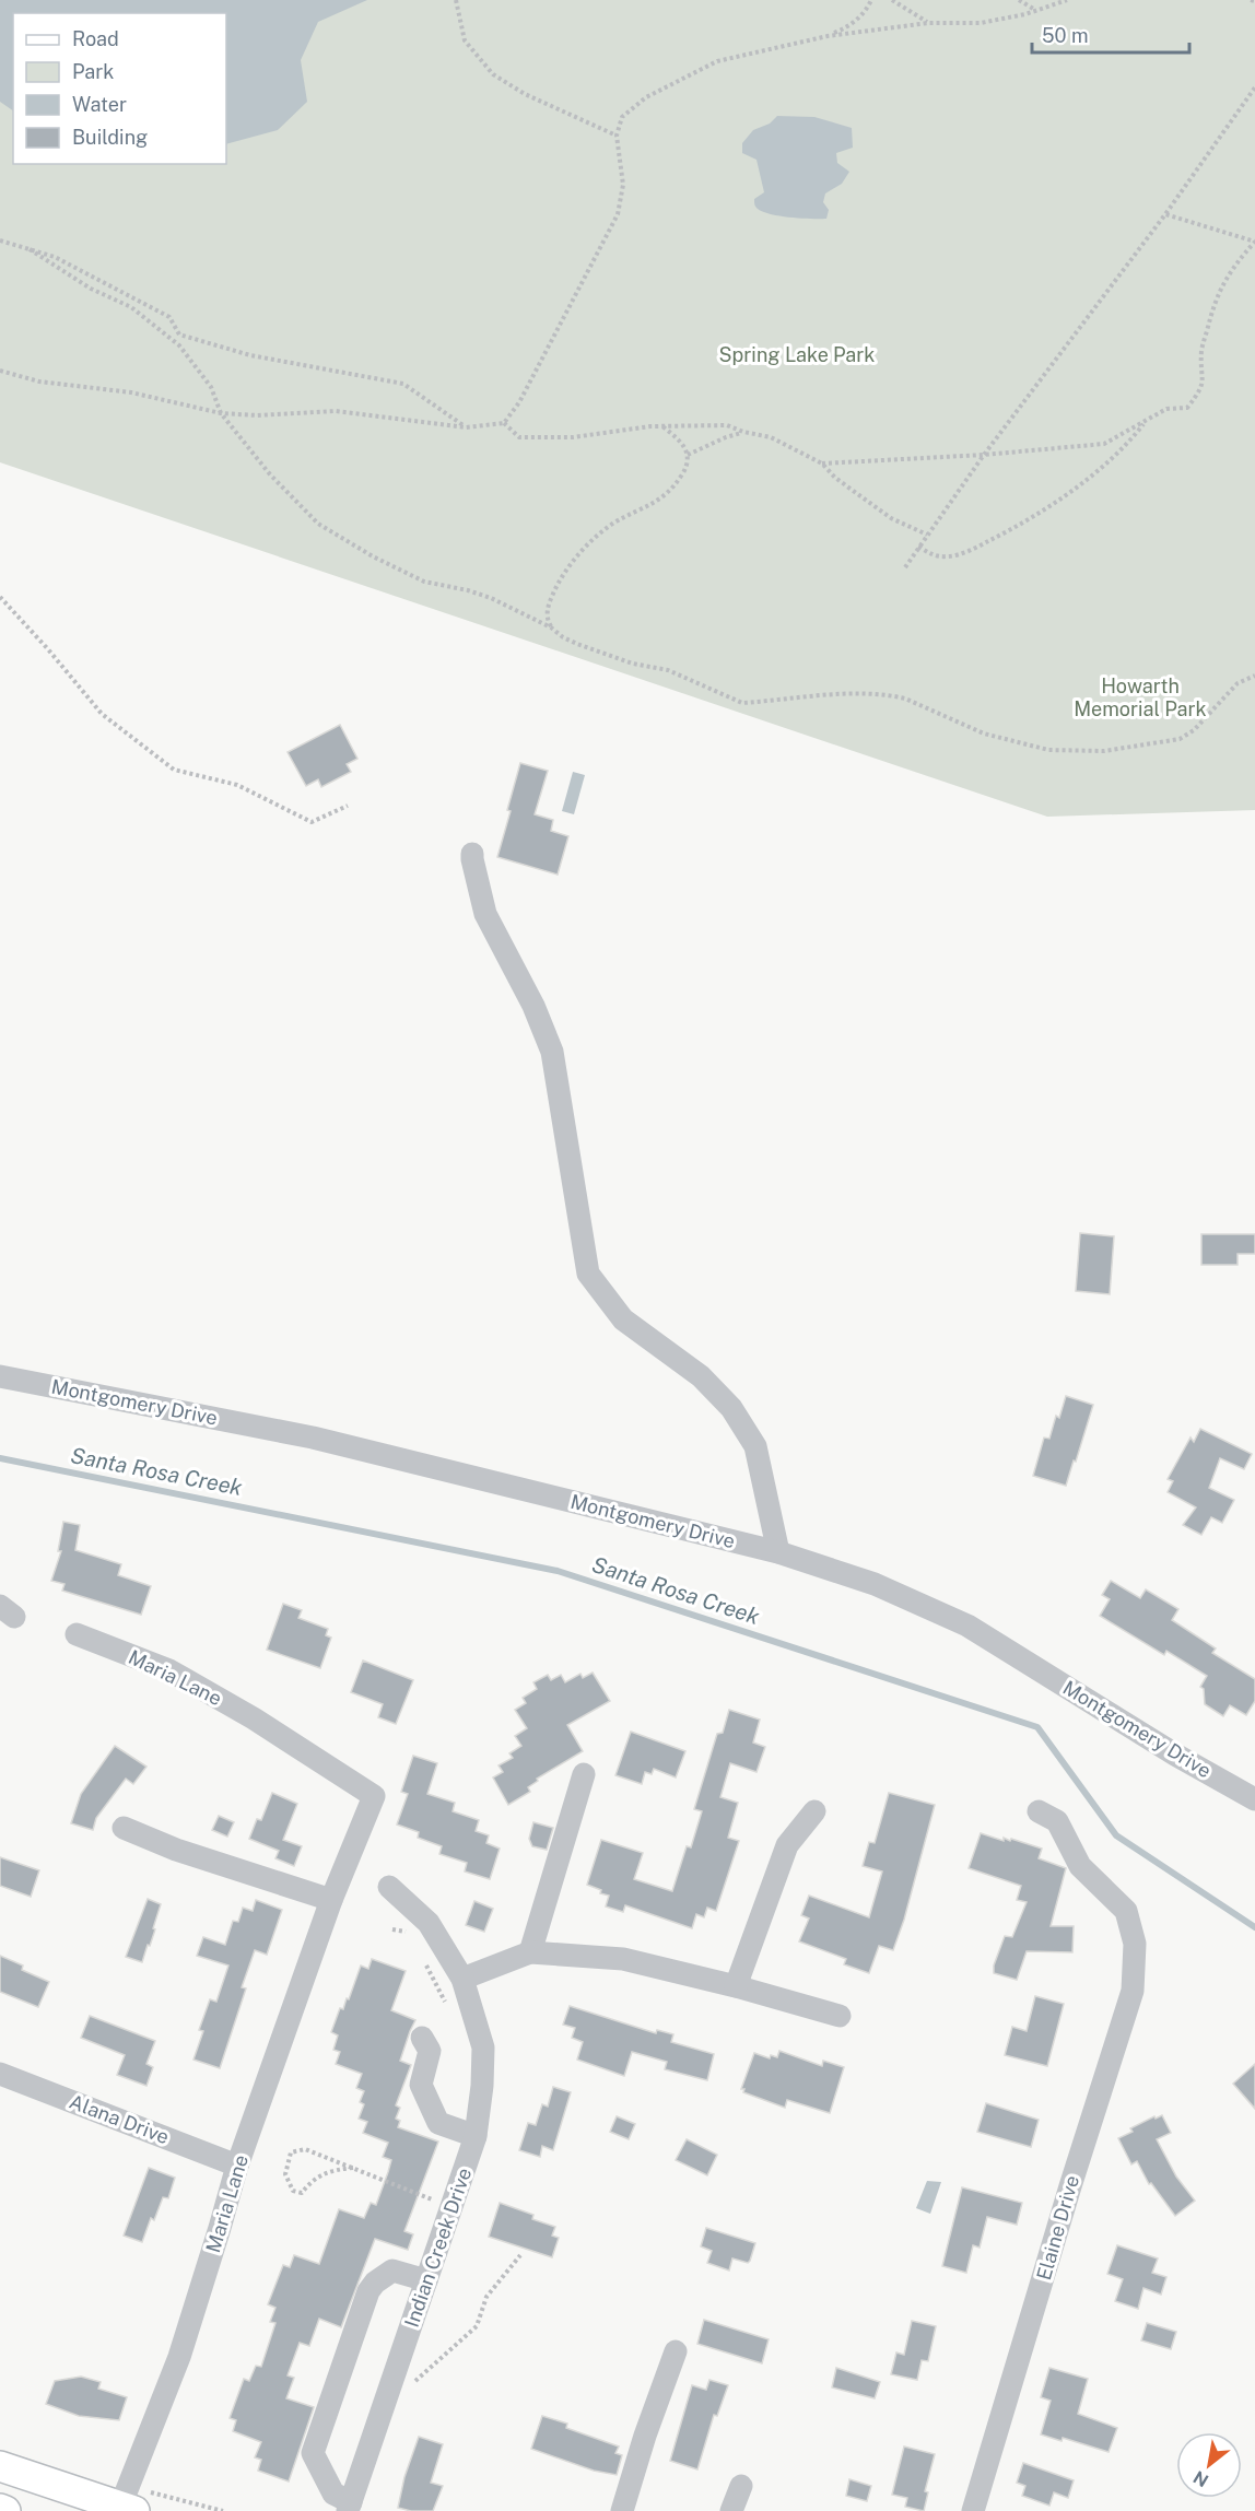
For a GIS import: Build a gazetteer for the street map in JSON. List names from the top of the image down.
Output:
{
  "streets": {
    "street": [
      "Montgomery Drive",
      "Maria Lane",
      "Alana Drive",
      "Elaine Drive",
      "Indian Creek Drive"
    ]
  },
  "crossings": [
    ["Maria Lane", "Alana Drive"]
  ],
  "water": ["Santa Rosa Creek"],
  "parks": ["Spring Lake Park", "Howarth Memorial Park"],
  "legend": [
    "Road",
    "Park",
    "Water",
    "Building"
  ],
  "scale_bar": "50 m",
  "north": "bottom left"
}
